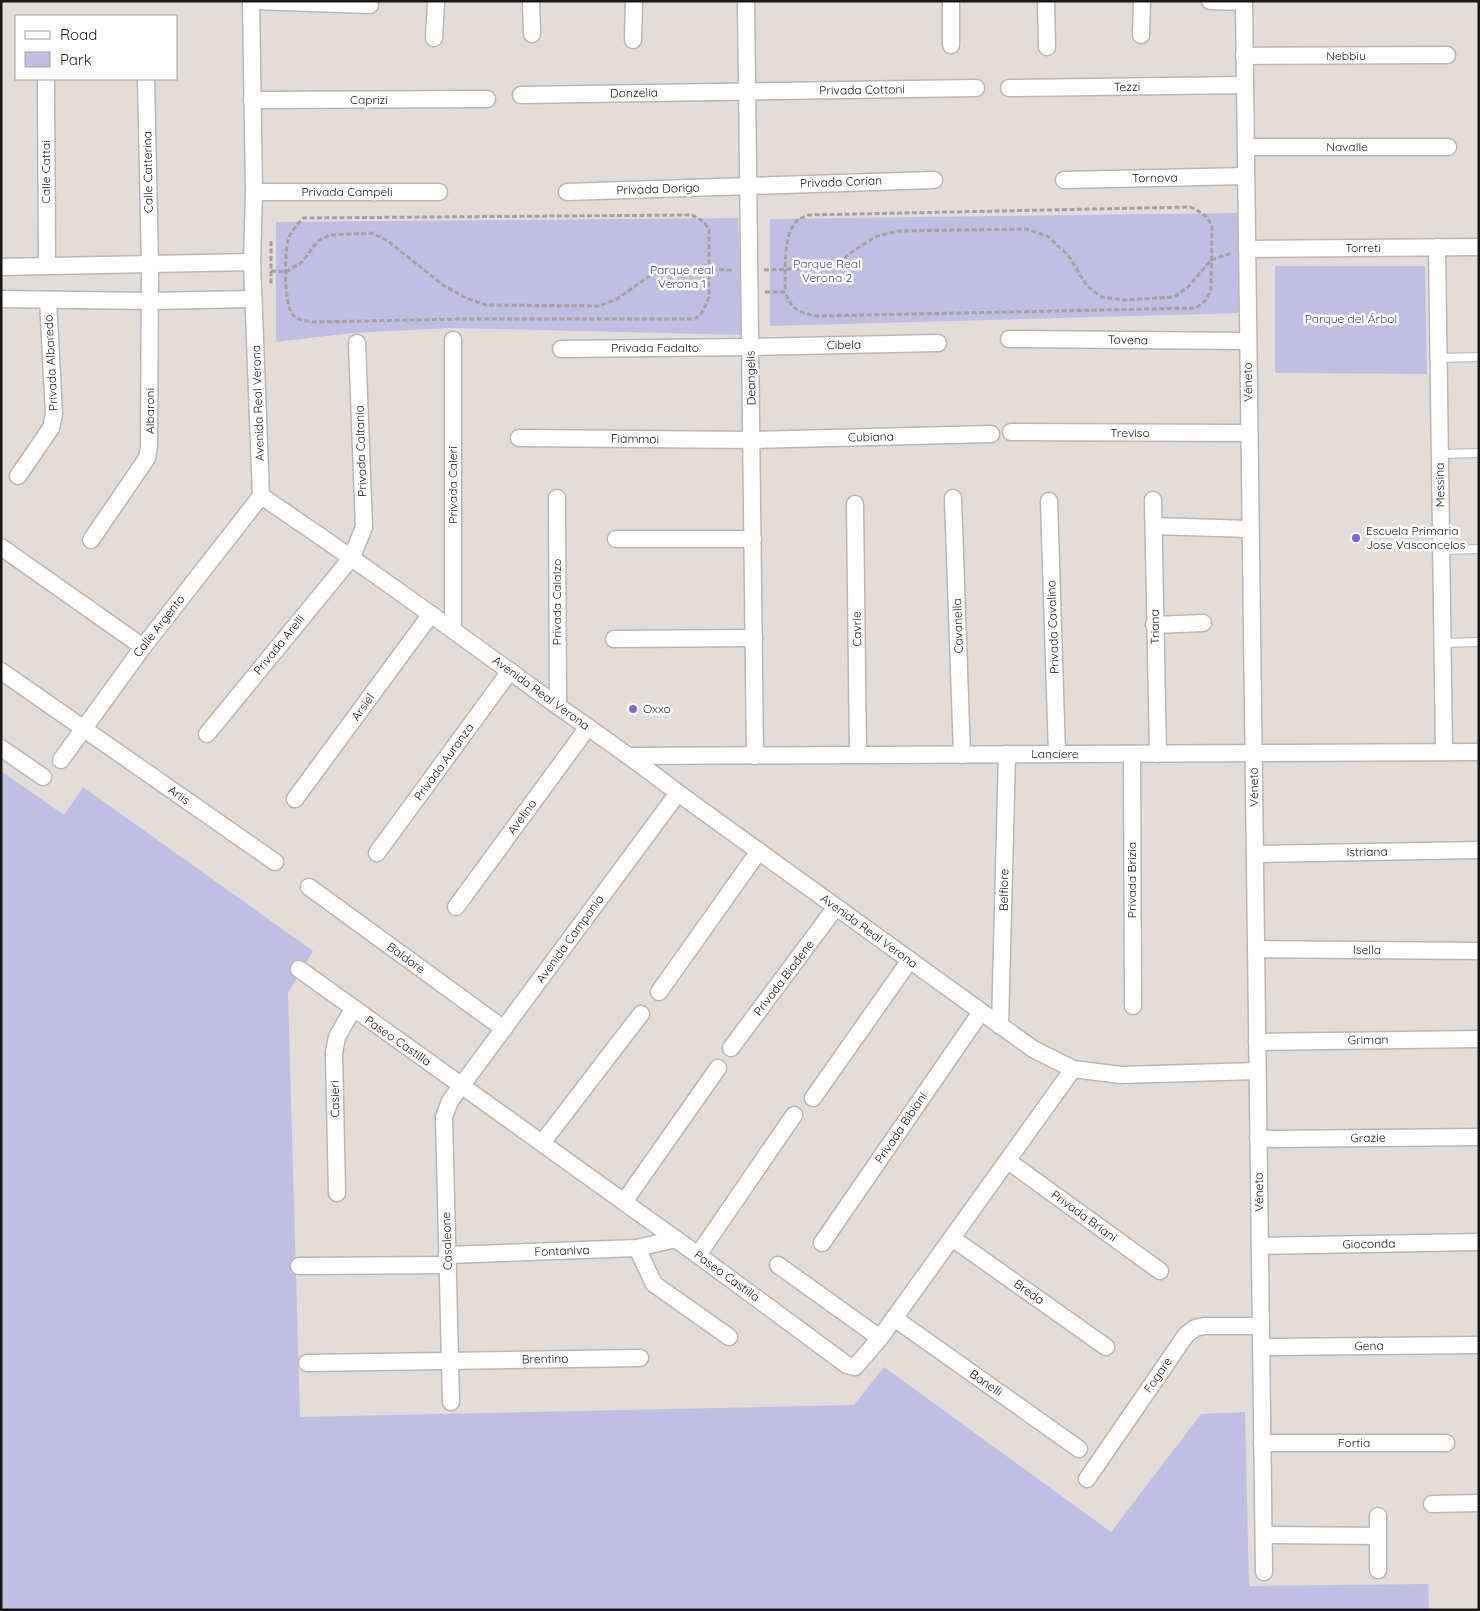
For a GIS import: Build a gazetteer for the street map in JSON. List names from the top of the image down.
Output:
{
  "streets": {
    "street": [
      "Nebbiu",
      "Tezzi",
      "Privada Cottoni",
      "Donzelia",
      "Caprizi",
      "Navalle",
      "Calle Cattai",
      "Calle Catterina",
      "Tornova",
      "Privada Corian",
      "Privada Dorigo",
      "Privada Campeli",
      "Torreti",
      "Tovena",
      "Cibela",
      "Privada Fadalto",
      "Privada Albaredo",
      "Deangelis",
      "Véneto",
      "Avenida Real Verona",
      "Albaroni",
      "Treviso",
      "Cubiana",
      "Fiammoi",
      "Privada Caltania",
      "Privada Caleri",
      "Messina",
      "Privada Calalzo",
      "Calle Argento",
      "Cavanella",
      "Privada Cavalino",
      "Triana",
      "Cavrie",
      "Privada Arelli",
      "Arsiel",
      "Lanciere",
      "Privada Auranza",
      "Ariis",
      "Avelino",
      "Istriana",
      "Privada Brizia",
      "Belfiore",
      "Avenida Campania",
      "Isella",
      "Baldore",
      "Privada Biadene",
      "Griman",
      "Paseo Castilla",
      "Casieri",
      "Privada Bibiani",
      "Grazie",
      "Privada Briani",
      "Casaleone",
      "Gioconda",
      "Fontaniva",
      "Breda",
      "Gena",
      "Brentino",
      "Fogare",
      "Bonelli",
      "Fortia"
    ]
  },
  "crossings": [
    ["Nebbiu", "Véneto"],
    ["Tezzi", "Véneto"],
    ["Privada Cottoni", "Donzelia"],
    ["Privada Cottoni", "Deangelis"],
    ["Donzelia", "Deangelis"],
    ["Caprizi", "Avenida Real Verona"],
    ["Navalle", "Véneto"],
    ["Calle Catterina", "Albaroni"],
    ["Tornova", "Véneto"],
    ["Privada Corian", "Privada Dorigo"],
    ["Privada Corian", "Deangelis"],
    ["Privada Dorigo", "Deangelis"],
    ["Privada Campeli", "Avenida Real Verona"],
    ["Torreti", "Véneto"],
    ["Torreti", "Messina"],
    ["Tovena", "Véneto"],
    ["Cibela", "Privada Fadalto"],
    ["Cibela", "Deangelis"],
    ["Privada Fadalto", "Deangelis"],
    ["Deangelis", "Cubiana"],
    ["Deangelis", "Fiammoi"],
    ["Deangelis", "Lanciere"],
    ["Véneto", "Avenida Real Verona"],
    ["Véneto", "Treviso"],
    ["Véneto", "Lanciere"],
    ["Véneto", "Istriana"],
    ["Véneto", "Isella"],
    ["Véneto", "Griman"],
    ["Véneto", "Grazie"],
    ["Véneto", "Gioconda"],
    ["Véneto", "Gena"],
    ["Véneto", "Fogare"],
    ["Véneto", "Fortia"],
    ["Avenida Real Verona", "Privada Caltania"],
    ["Avenida Real Verona", "Privada Caleri"],
    ["Avenida Real Verona", "Privada Calalzo"],
    ["Avenida Real Verona", "Calle Argento"],
    ["Avenida Real Verona", "Privada Arelli"],
    ["Avenida Real Verona", "Arsiel"],
    ["Avenida Real Verona", "Lanciere"],
    ["Avenida Real Verona", "Privada Auranza"],
    ["Avenida Real Verona", "Avelino"],
    ["Avenida Real Verona", "Belfiore"],
    ["Avenida Real Verona", "Avenida Campania"],
    ["Avenida Real Verona", "Privada Biadene"],
    ["Avenida Real Verona", "Paseo Castilla"],
    ["Avenida Real Verona", "Privada Bibiani"],
    ["Cubiana", "Fiammoi"],
    ["Privada Caltania", "Privada Arelli"],
    ["Messina", "Lanciere"],
    ["Calle Argento", "Ariis"],
    ["Cavanella", "Lanciere"],
    ["Privada Cavalino", "Lanciere"],
    ["Triana", "Lanciere"],
    ["Cavrie", "Lanciere"],
    ["Lanciere", "Privada Brizia"],
    ["Lanciere", "Belfiore"],
    ["Avenida Campania", "Baldore"],
    ["Avenida Campania", "Paseo Castilla"],
    ["Avenida Campania", "Casaleone"],
    ["Paseo Castilla", "Casieri"],
    ["Paseo Castilla", "Privada Briani"],
    ["Paseo Castilla", "Casaleone"],
    ["Paseo Castilla", "Fontaniva"],
    ["Paseo Castilla", "Breda"],
    ["Paseo Castilla", "Bonelli"],
    ["Casaleone", "Fontaniva"],
    ["Casaleone", "Brentino"]
  ],
  "parks": ["Parque Real Verona 2", "Parque real Verona 1", "Parque del Árbol"],
  "places": ["Escuela Primaria Jose Vasconcelos", "Oxxo"],
  "legend": ["Road", "Park"]
}
